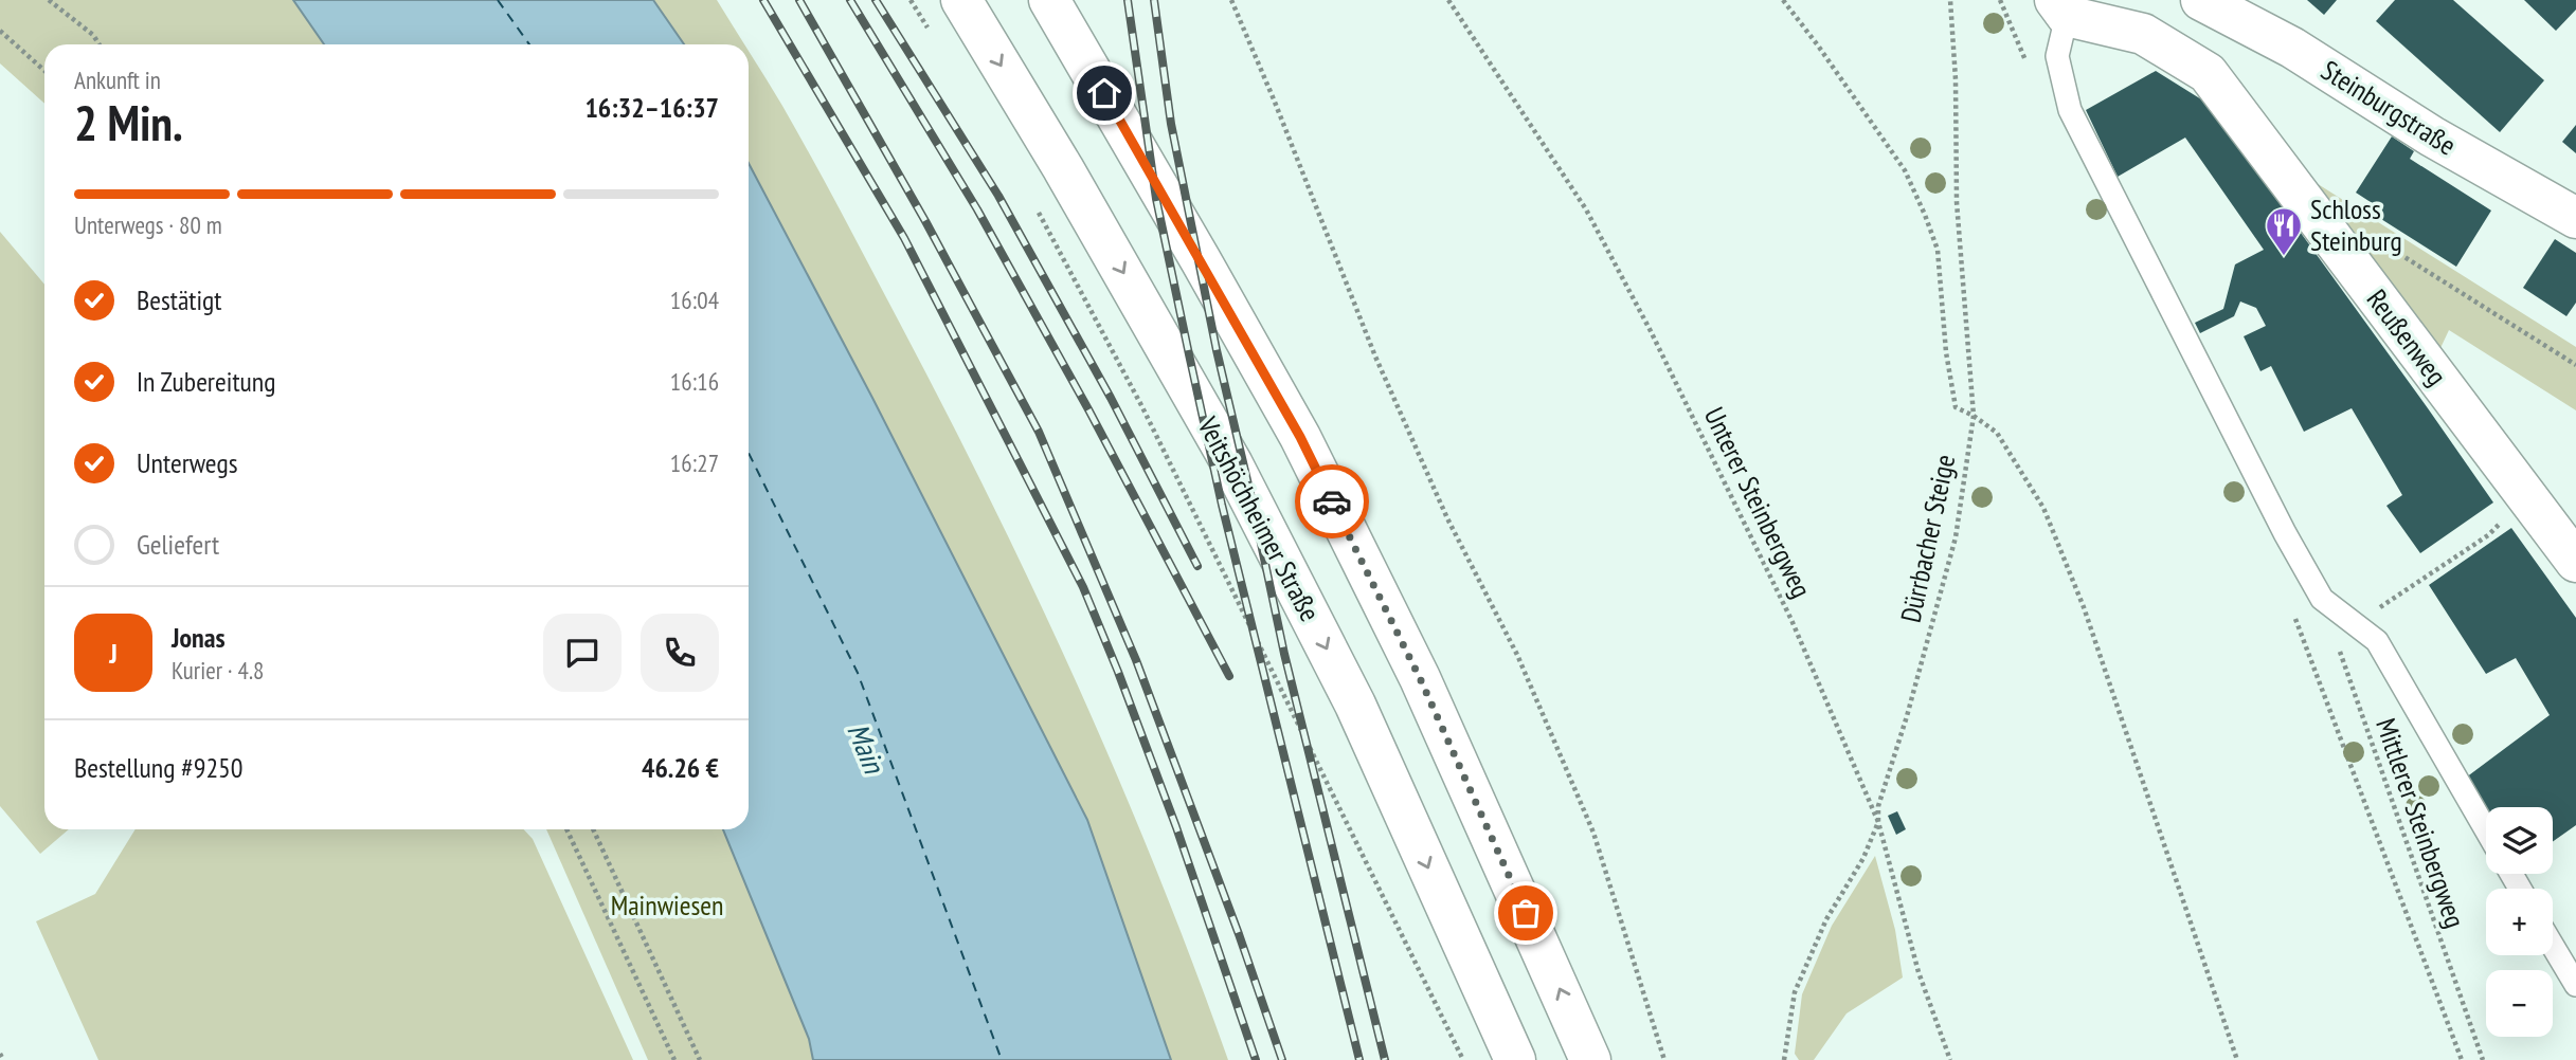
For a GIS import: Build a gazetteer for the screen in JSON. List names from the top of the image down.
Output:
{
  "streets": {
    "main road": ["Steinburgstraße", "Reußenweg", "Veitshöchheimer Straße"],
    "path": ["Unterer Steinbergweg", "Dürrbacher Steige", "Mittlerer Steinbergweg"]
  },
  "crossings": [
    ["Unterer Steinbergweg", "Dürrbacher Steige"]
  ],
  "water": ["Main"],
  "parks": ["Mainwiesen"],
  "places": {
    "restaurant": ["Schloss Steinburg"]
  },
  "page": {
    "heading": ["2 Min.", "Ankunft in", "16:32–16:37"],
    "panel": [
      "Jonas",
      "Kurier · 4.8",
      "Bestellung #9250",
      "46.26 €"
    ],
    "bar": "Unterwegs · 80 m",
    "list": [
      ["Bestätigt", "16:04"],
      ["In Zubereitung", "16:16"],
      ["Unterwegs", "16:27"],
      "Geliefert"
    ],
    "round": "J",
    "map_buttons": ["+", "−"]
  }
}
